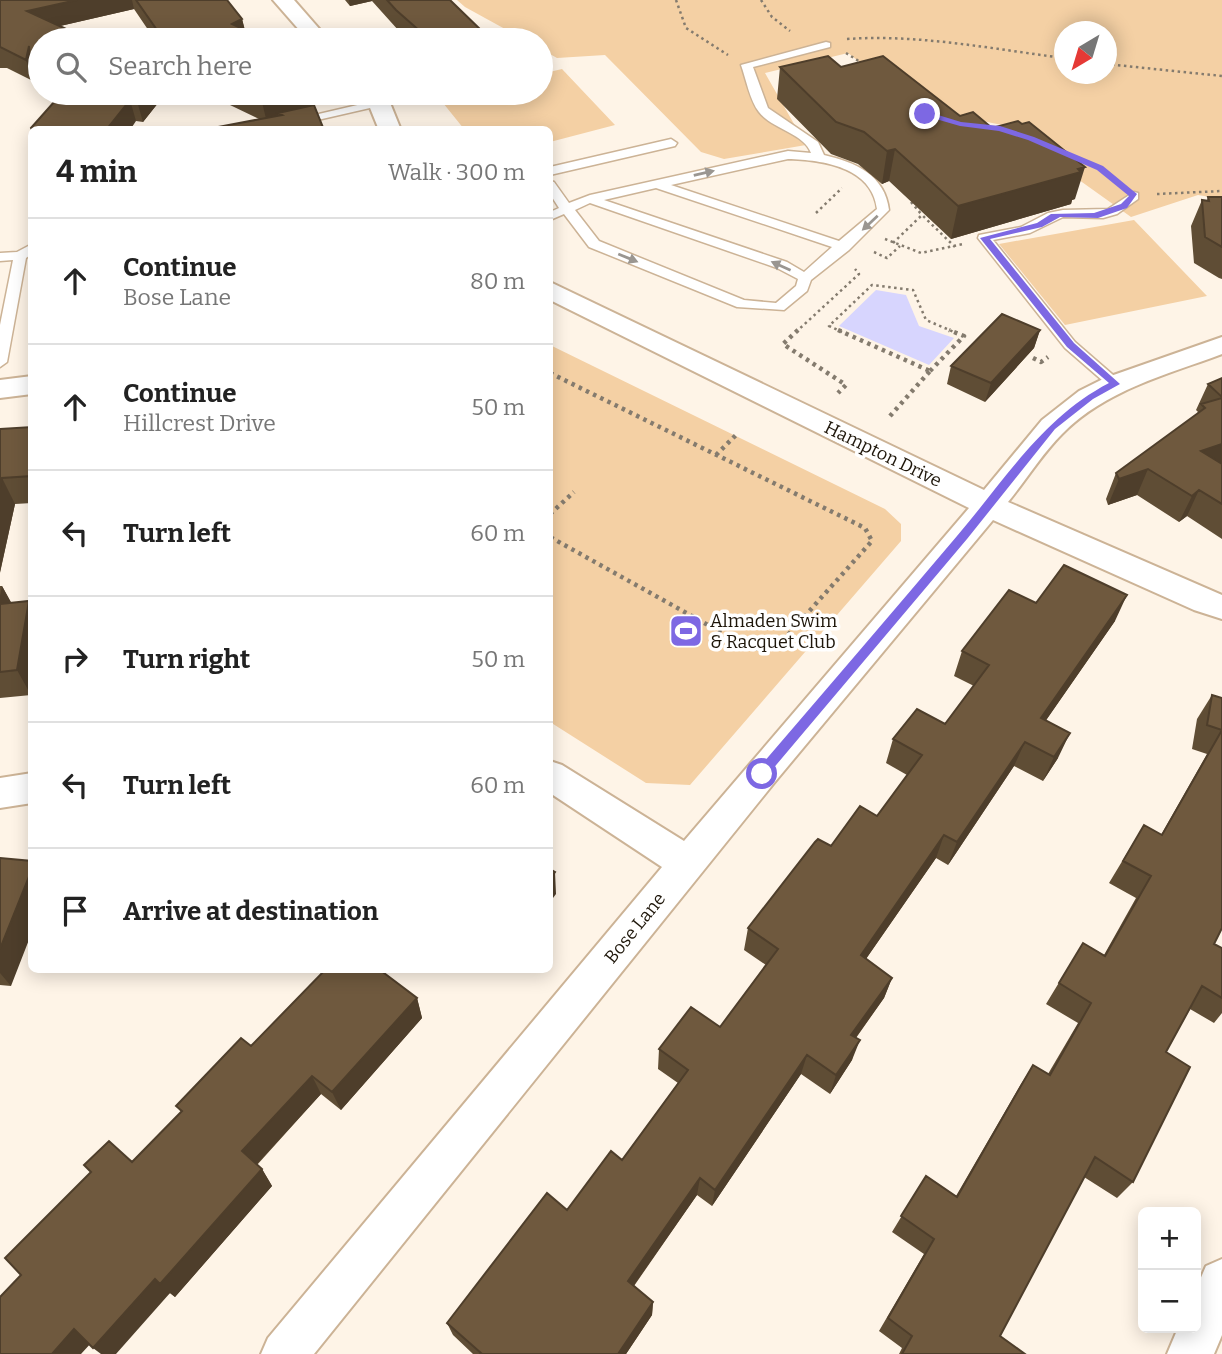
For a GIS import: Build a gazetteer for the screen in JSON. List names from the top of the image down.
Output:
{
  "streets": {
    "street": ["Hampton Drive", "Bose Lane"]
  },
  "crossings": [
    ["Hampton Drive", "Bose Lane"]
  ],
  "places": {
    "sports": ["Almaden Swim & Racquet Club"]
  },
  "north": "bottom left",
  "page": {
    "search": "Search here",
    "heading": ["4 min", "Walk · 300 m"],
    "list": [
      ["Continue", "Bose Lane", "80 m"],
      ["Continue", "Hillcrest Drive", "50 m"],
      ["Turn left", "60 m"],
      ["Turn right", "50 m"],
      ["Turn left", "60 m"],
      "Arrive at destination"
    ],
    "map_buttons": ["+", "−"]
  }
}
